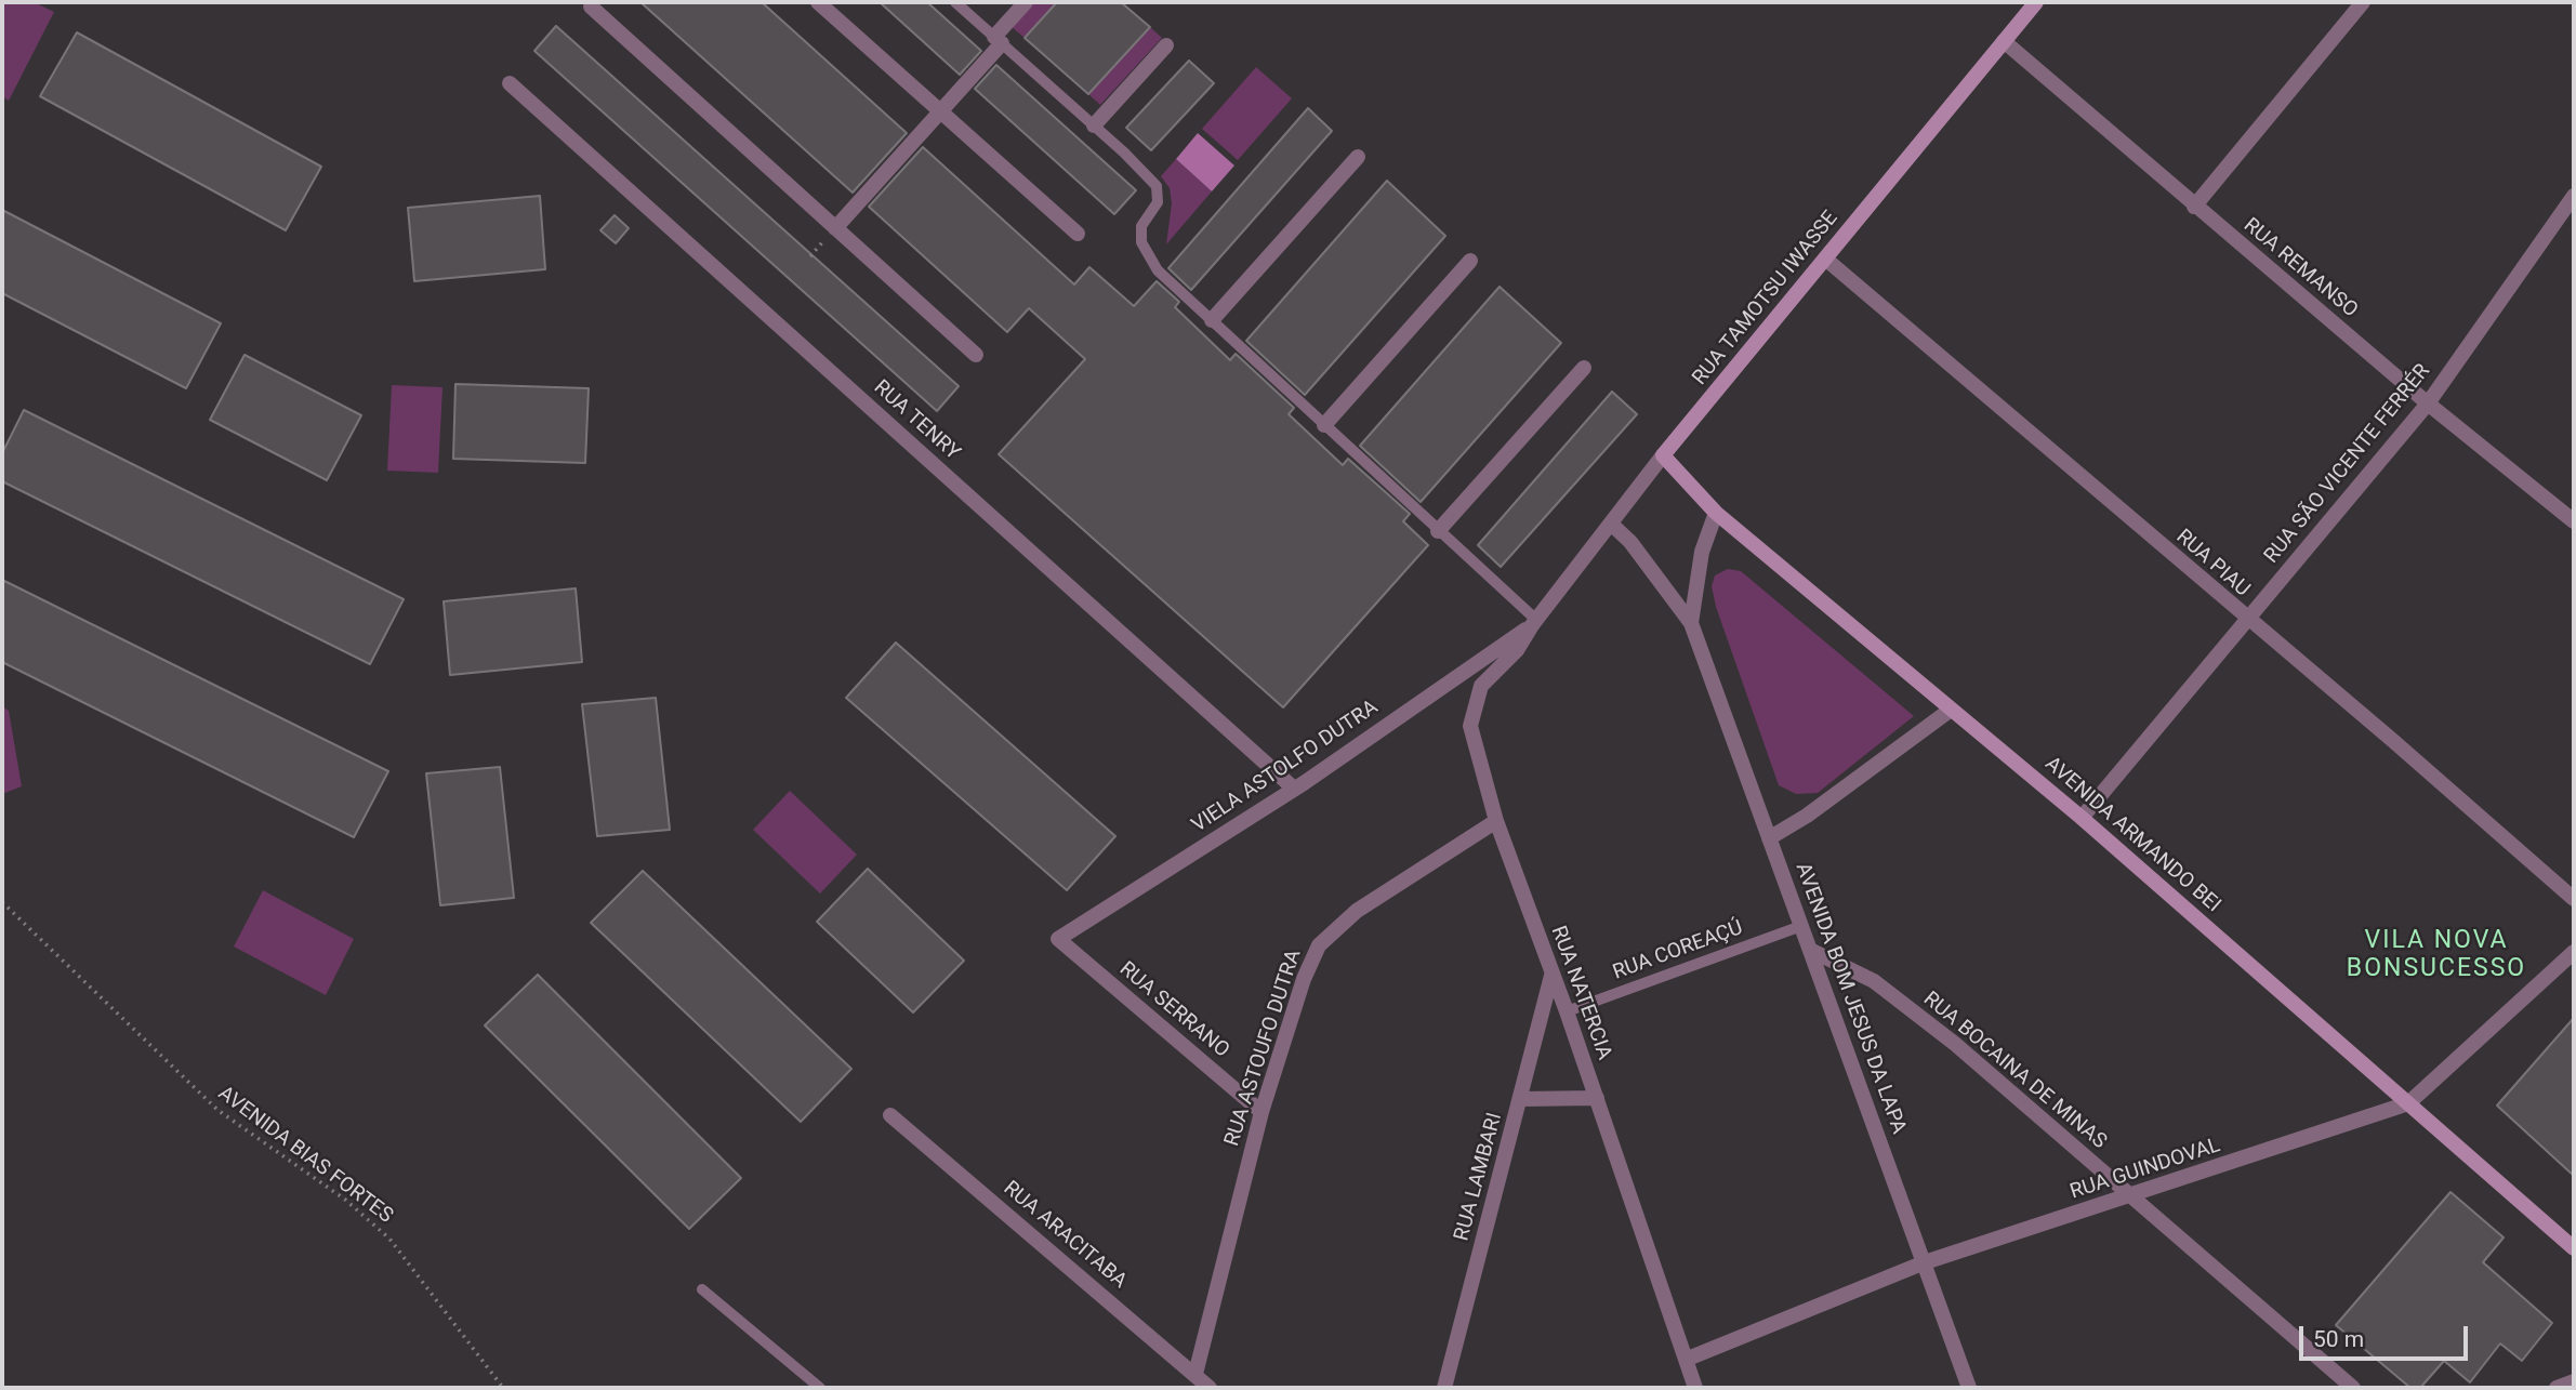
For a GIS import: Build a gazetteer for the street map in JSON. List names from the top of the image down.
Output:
{
  "streets": {
    "street": [
      "RUA REMANSO",
      "RUA TAMOTSU IWASSE",
      "RUA TENRY",
      "RUA SÃO VICENTE FERRÉR",
      "RUA PIAU",
      "VIELA ASTOLFO DUTRA",
      "AVENIDA ARMANDO BEI",
      "RUA NATERCIA",
      "AVENIDA BOM JESUS DA LAPA",
      "RUA SERRANO",
      "RUA ASTOUFO DUTRA",
      "RUA BOCAINA DE MINAS",
      "RUA GUINDOVAL",
      "RUA LAMBARI",
      "RUA ARACITABA"
    ],
    "lane": ["RUA COREAÇÚ"],
    "path": ["AVENIDA BIAS FORTES"]
  },
  "crossings": [
    ["RUA REMANSO", "RUA TAMOTSU IWASSE"],
    ["RUA REMANSO", "RUA SÃO VICENTE FERRÉR"],
    ["RUA TAMOTSU IWASSE", "RUA PIAU"],
    ["RUA TAMOTSU IWASSE", "VIELA ASTOLFO DUTRA"],
    ["RUA TAMOTSU IWASSE", "AVENIDA ARMANDO BEI"],
    ["RUA TAMOTSU IWASSE", "RUA NATERCIA"],
    ["RUA TAMOTSU IWASSE", "AVENIDA BOM JESUS DA LAPA"],
    ["RUA TENRY", "VIELA ASTOLFO DUTRA"],
    ["RUA SÃO VICENTE FERRÉR", "RUA PIAU"],
    ["RUA SÃO VICENTE FERRÉR", "AVENIDA ARMANDO BEI"],
    ["VIELA ASTOLFO DUTRA", "RUA NATERCIA"],
    ["VIELA ASTOLFO DUTRA", "RUA SERRANO"],
    ["AVENIDA ARMANDO BEI", "AVENIDA BOM JESUS DA LAPA"],
    ["AVENIDA ARMANDO BEI", "RUA GUINDOVAL"],
    ["RUA COREAÇÚ", "RUA NATERCIA"],
    ["RUA COREAÇÚ", "AVENIDA BOM JESUS DA LAPA"],
    ["RUA NATERCIA", "RUA ASTOUFO DUTRA"],
    ["RUA NATERCIA", "RUA GUINDOVAL"],
    ["RUA NATERCIA", "RUA LAMBARI"],
    ["AVENIDA BOM JESUS DA LAPA", "RUA BOCAINA DE MINAS"],
    ["AVENIDA BOM JESUS DA LAPA", "RUA GUINDOVAL"],
    ["RUA SERRANO", "RUA ASTOUFO DUTRA"],
    ["RUA ASTOUFO DUTRA", "RUA ARACITABA"],
    ["RUA BOCAINA DE MINAS", "RUA GUINDOVAL"]
  ],
  "districts": ["VILA NOVA BONSUCESSO"],
  "scale_bar": "50 m"
}
